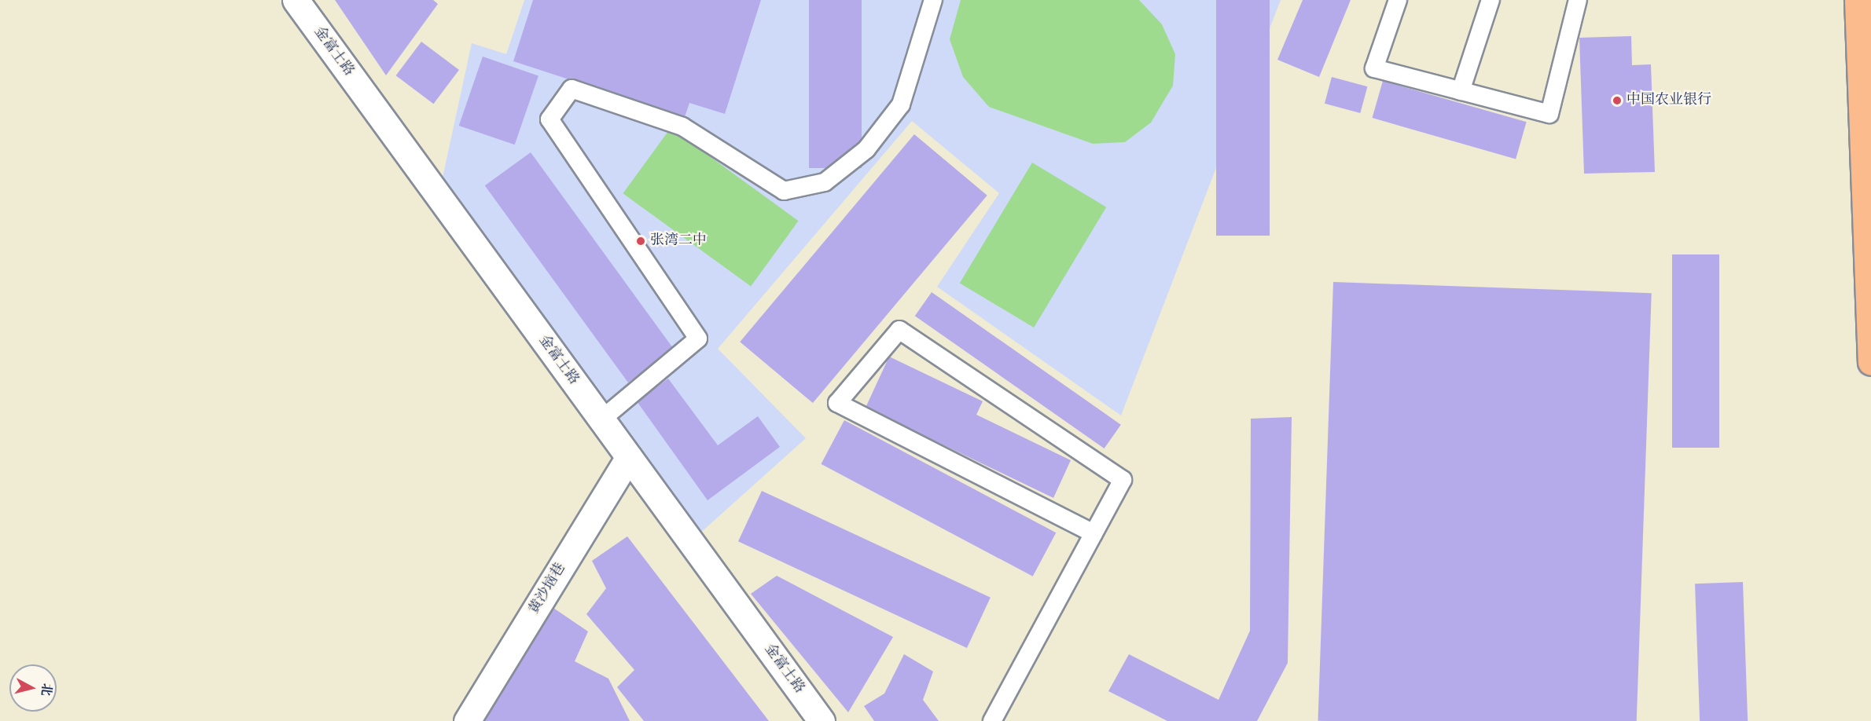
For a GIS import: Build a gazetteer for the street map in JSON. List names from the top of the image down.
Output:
{
  "streets": {
    "street": ["金富士路", "黄沙垴巷"]
  },
  "crossings": [
    ["金富士路", "黄沙垴巷"]
  ],
  "places": ["中国农业银行", "张湾二中"],
  "north": "right"
}
